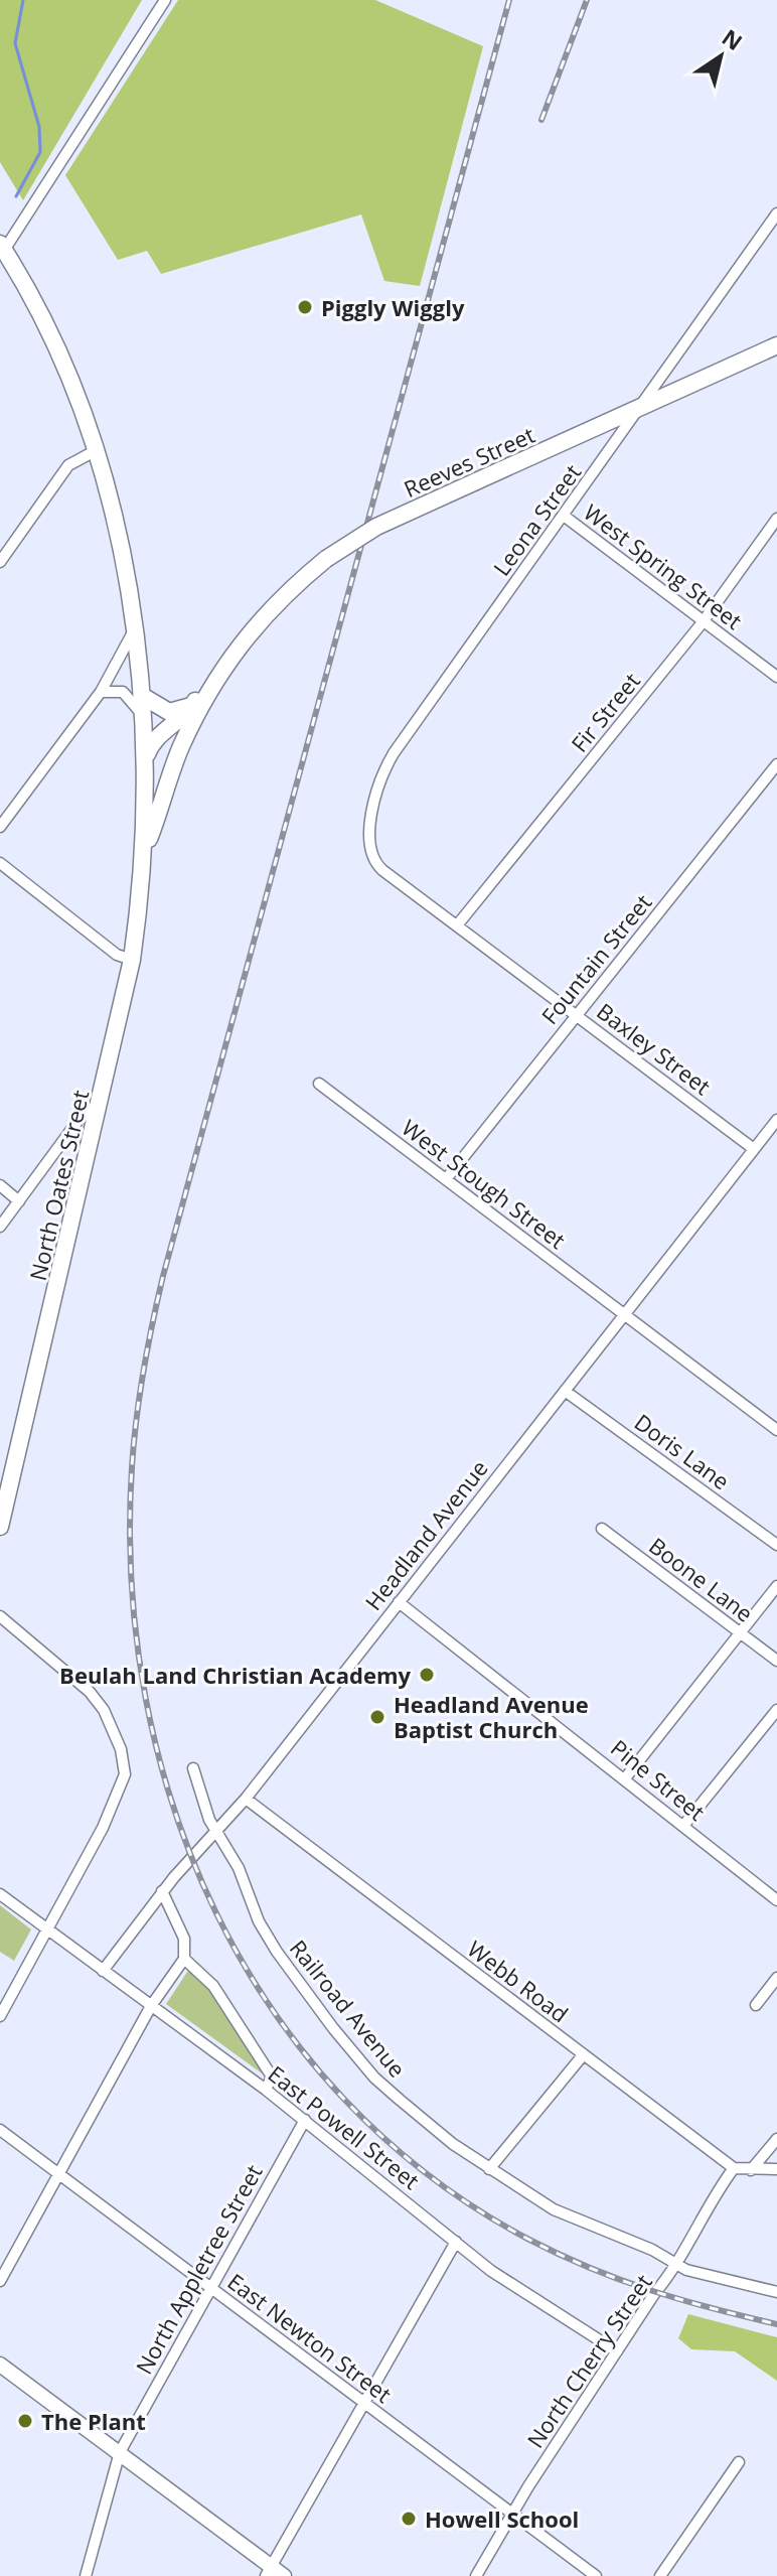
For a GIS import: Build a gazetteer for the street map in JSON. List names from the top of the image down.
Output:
{
  "streets": {
    "main road": ["Reeves Street", "North Oates Street"],
    "street": [
      "Leona Street",
      "West Spring Street",
      "Fir Street",
      "Fountain Street",
      "Baxley Street",
      "West Stough Street",
      "Doris Lane",
      "Headland Avenue",
      "Boone Lane",
      "Pine Street",
      "Webb Road",
      "Railroad Avenue",
      "East Powell Street",
      "North Appletree Street",
      "East Newton Street",
      "North Cherry Street"
    ]
  },
  "crossings": [
    ["Reeves Street", "Leona Street"],
    ["Reeves Street", "North Oates Street"],
    ["Leona Street", "West Spring Street"],
    ["Leona Street", "Baxley Street"],
    ["West Spring Street", "Fir Street"],
    ["Fir Street", "Baxley Street"],
    ["Fountain Street", "Baxley Street"],
    ["Fountain Street", "West Stough Street"],
    ["Baxley Street", "Headland Avenue"],
    ["West Stough Street", "Headland Avenue"],
    ["Doris Lane", "Headland Avenue"],
    ["Headland Avenue", "Pine Street"],
    ["Headland Avenue", "Webb Road"],
    ["Headland Avenue", "Railroad Avenue"],
    ["Headland Avenue", "East Powell Street"],
    ["Webb Road", "North Cherry Street"],
    ["Railroad Avenue", "North Cherry Street"],
    ["East Powell Street", "North Appletree Street"],
    ["East Powell Street", "North Cherry Street"],
    ["North Appletree Street", "East Newton Street"],
    ["East Newton Street", "North Cherry Street"]
  ],
  "places": [
    "Piggly Wiggly",
    "Beulah Land Christian Academy",
    "Headland Avenue Baptist Church",
    "The Plant",
    "Howell School"
  ],
  "north": "top right"
}
